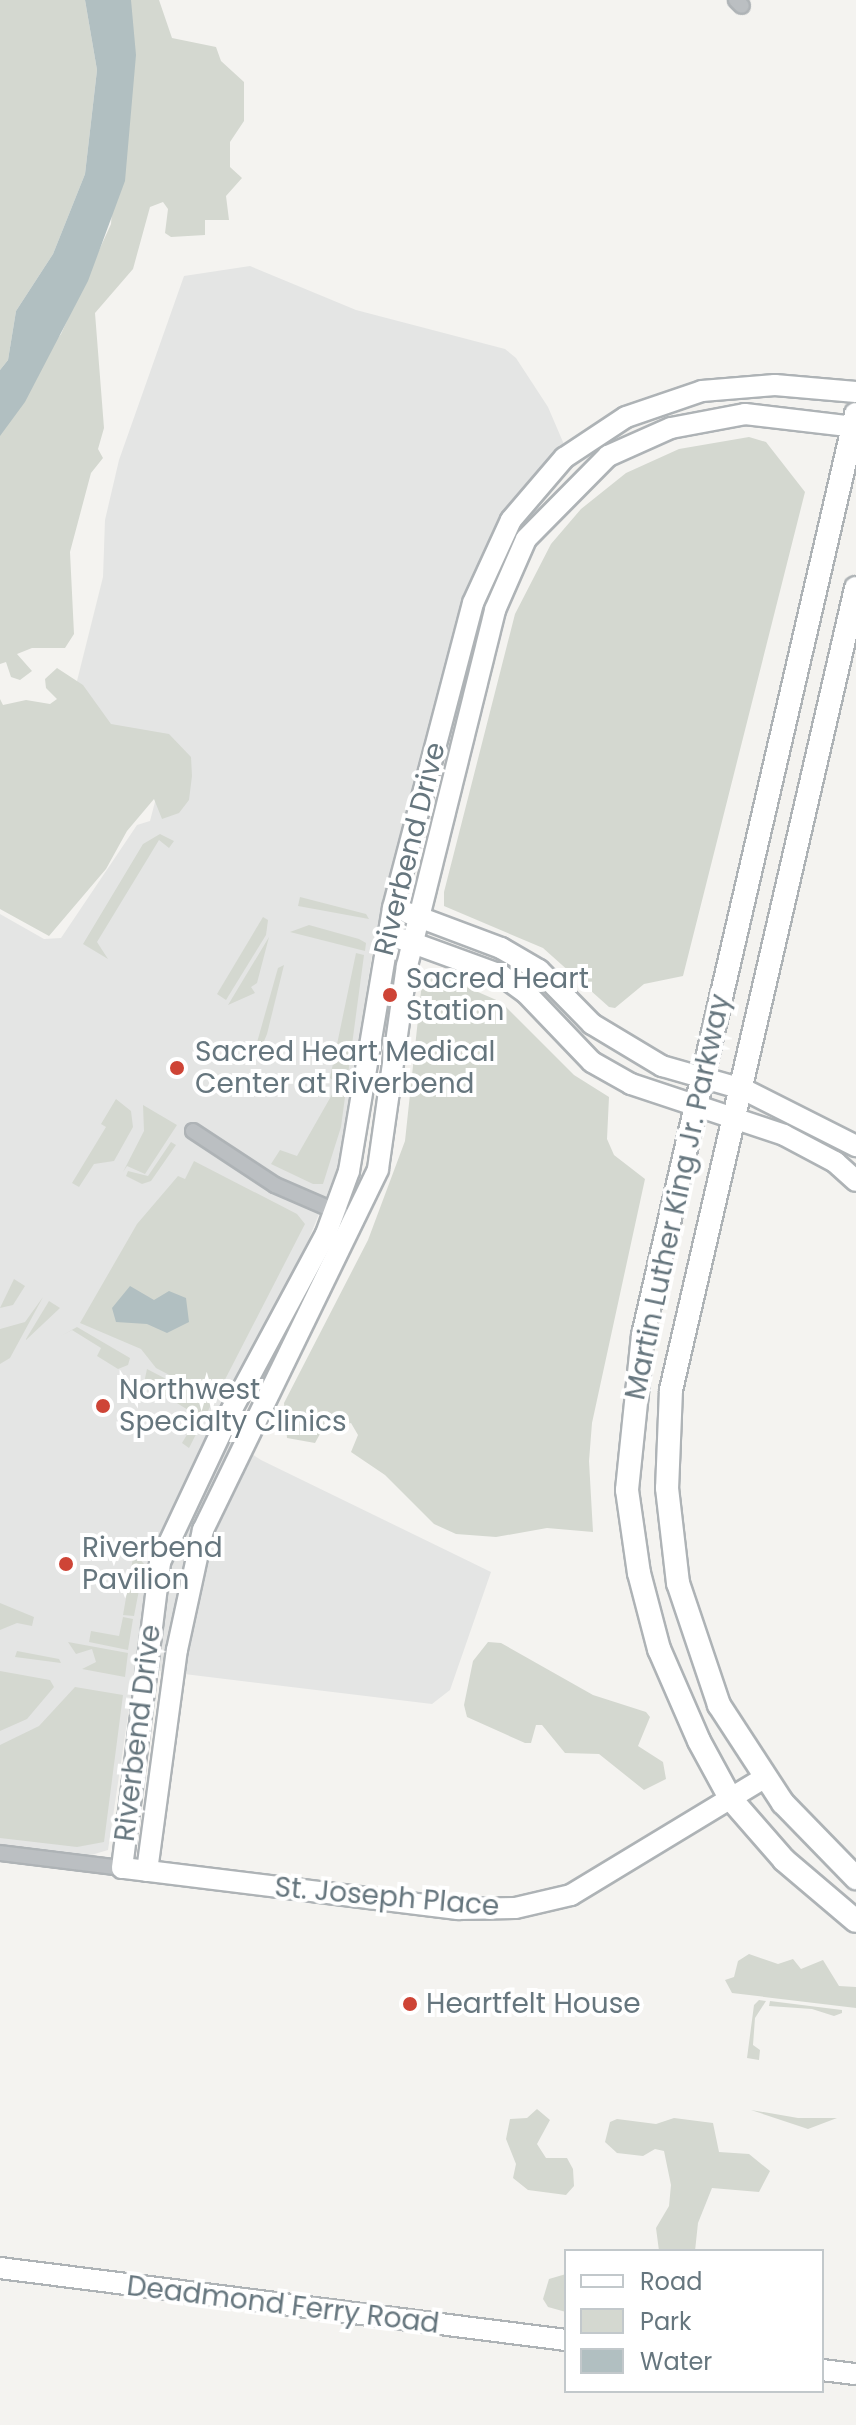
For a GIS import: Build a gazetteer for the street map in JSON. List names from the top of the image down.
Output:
{
  "streets": {
    "main road": ["Martin Luther King Jr. Parkway"],
    "street": ["Riverbend Drive", "St. Joseph Place", "Deadmond Ferry Road"]
  },
  "crossings": [
    ["Riverbend Drive", "Martin Luther King Jr. Parkway"],
    ["Riverbend Drive", "St. Joseph Place"],
    ["Martin Luther King Jr. Parkway", "St. Joseph Place"]
  ],
  "places": [
    "Sacred Heart Station",
    "Sacred Heart Medical Center at Riverbend",
    "Northwest Specialty Clinics",
    "Riverbend Pavilion",
    "Heartfelt House"
  ],
  "legend": ["Road", "Park", "Water"]
}
